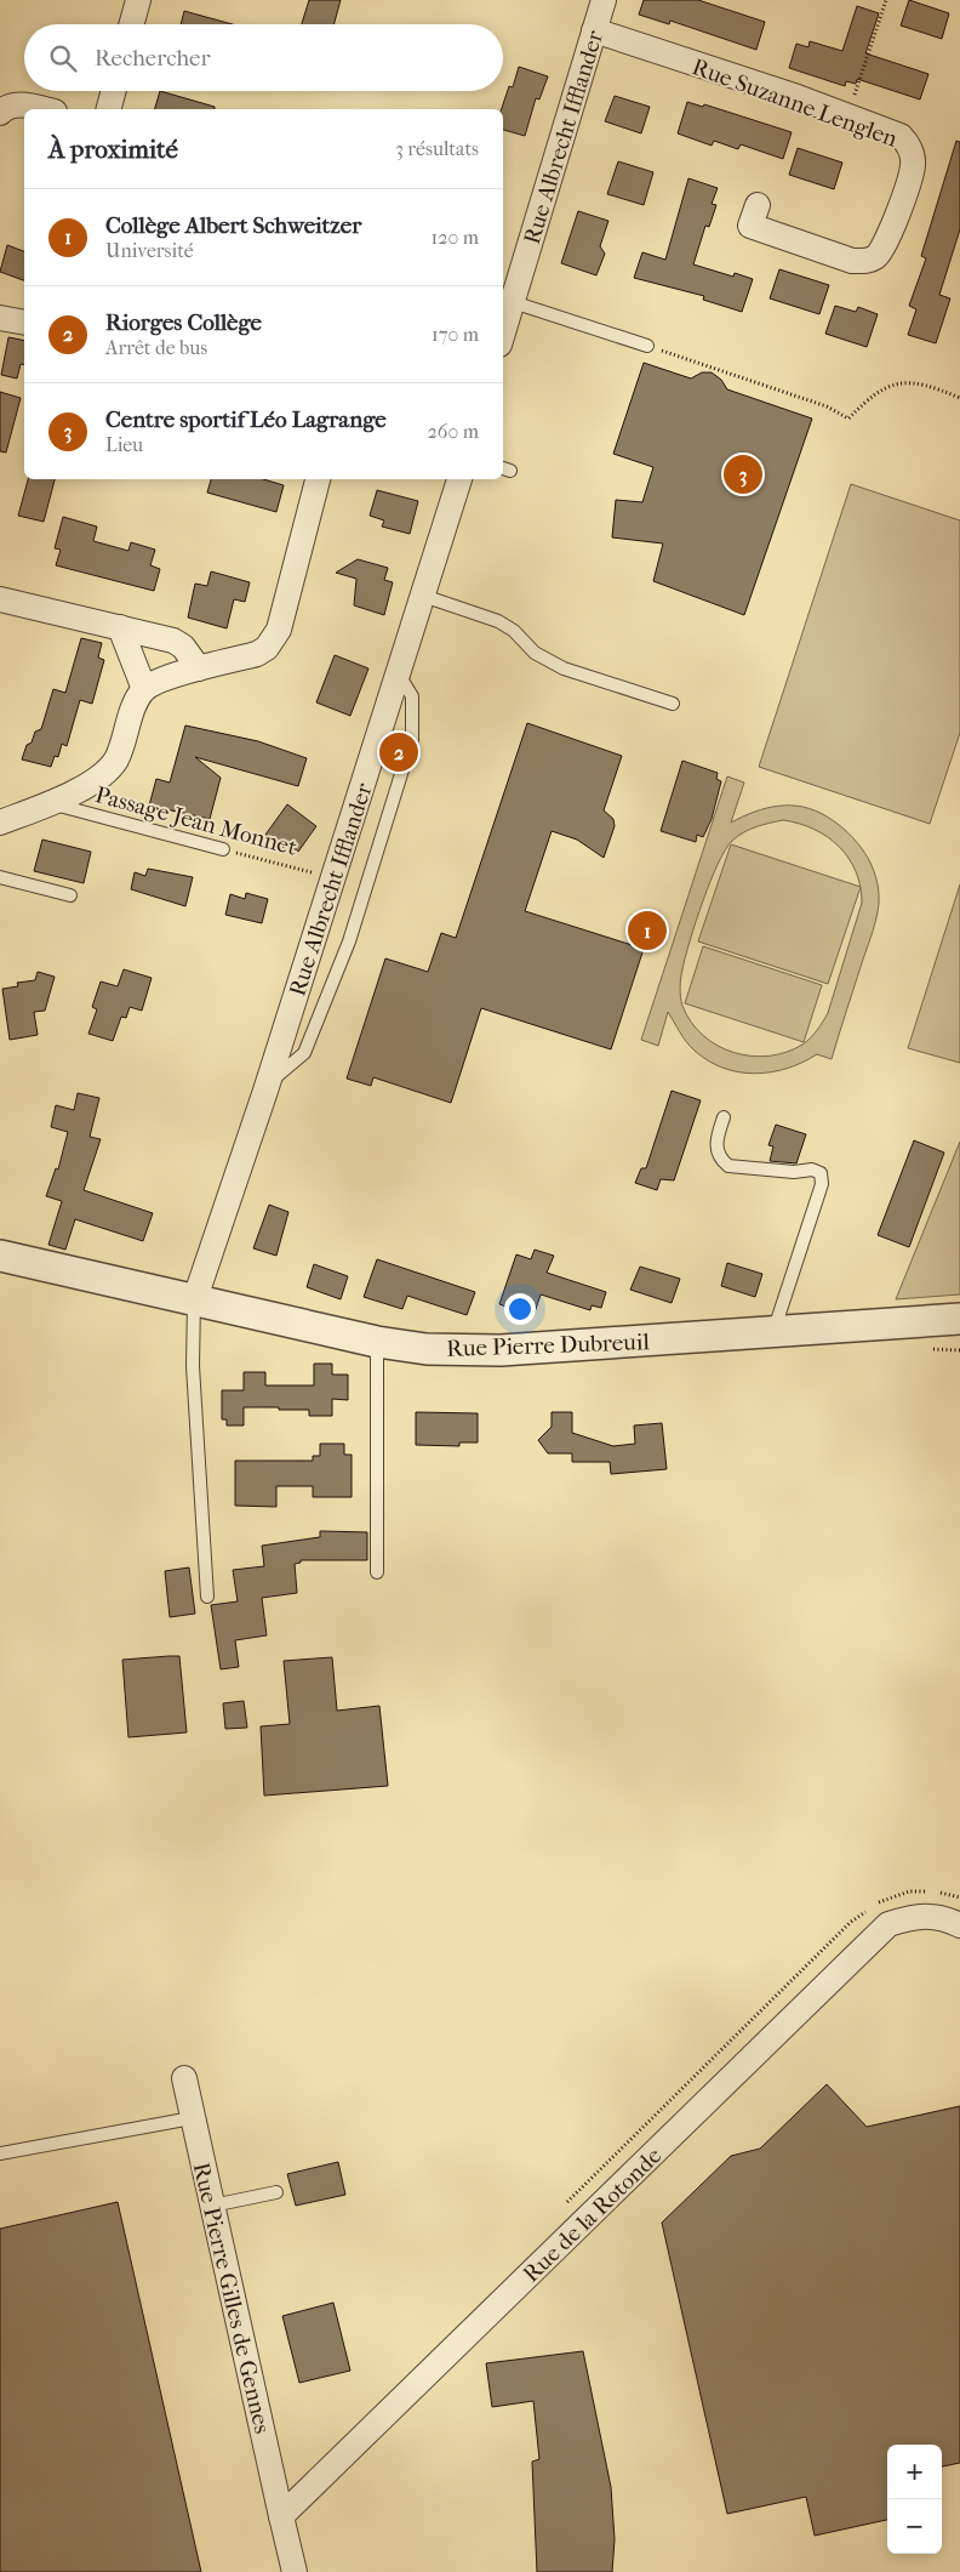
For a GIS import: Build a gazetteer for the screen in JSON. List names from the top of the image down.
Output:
{
  "streets": {
    "street": [
      "Rue Suzanne Lenglen",
      "Rue Albrecht Ifflander",
      "Rue Pierre Dubreuil",
      "Rue de la Rotonde",
      "Rue Pierre Gilles de Gennes"
    ],
    "lane": ["Passage Jean Monnet"]
  },
  "crossings": [
    ["Rue Suzanne Lenglen", "Rue Albrecht Ifflander"],
    ["Rue Albrecht Ifflander", "Passage Jean Monnet"],
    ["Rue Albrecht Ifflander", "Rue Pierre Dubreuil"],
    ["Rue de la Rotonde", "Rue Pierre Gilles de Gennes"]
  ],
  "page": {
    "search": "Rechercher",
    "heading": ["À proximité", "3 résultats"],
    "list": [
      {
        "mark": "1",
        "name": "Collège Albert Schweitzer",
        "note": "Université",
        "value": "120 m"
      },
      {
        "mark": "2",
        "name": "Riorges Collège",
        "note": "Arrêt de bus",
        "value": "170 m"
      },
      {
        "mark": "3",
        "name": "Centre sportif Léo Lagrange",
        "note": "Lieu",
        "value": "260 m"
      }
    ],
    "pins": ["3", "2", "1"],
    "map_buttons": ["+", "−"]
  }
}
